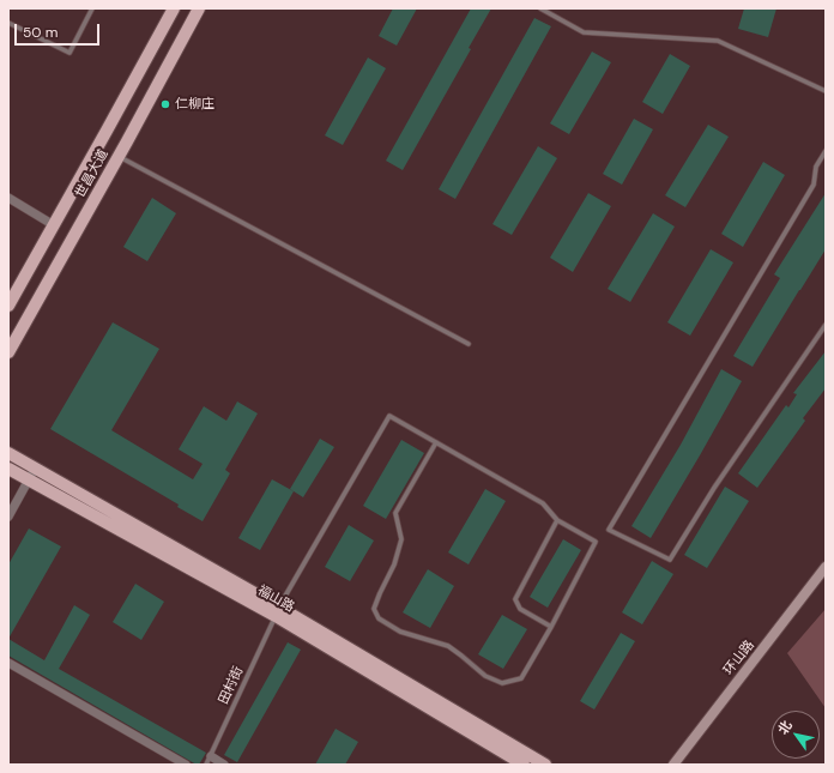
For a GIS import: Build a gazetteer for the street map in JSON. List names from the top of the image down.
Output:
{
  "streets": {
    "main road": ["世昌大道", "福山路", "环山路"],
    "lane": ["田村街"]
  },
  "crossings": [
    ["福山路", "田村街"]
  ],
  "places": ["仁柳庄"],
  "scale_bar": "50 m",
  "north": "top left"
}
